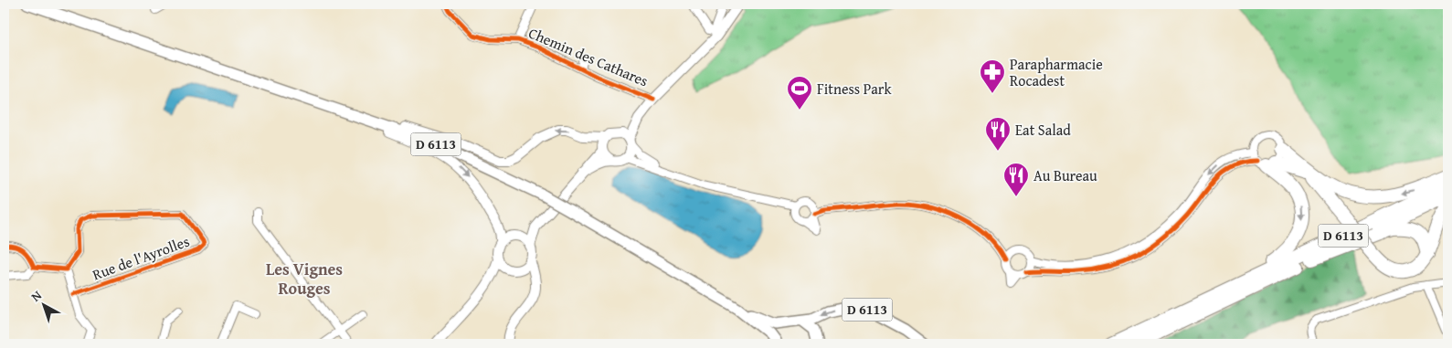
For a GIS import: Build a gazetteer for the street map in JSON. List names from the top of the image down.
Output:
{
  "streets": {
    "highway": ["D 6113"],
    "street": ["Chemin des Cathares", "Rue de l'Ayrolles"]
  },
  "districts": ["Les Vignes Rouges"],
  "places": {
    "pharmacy": ["Parapharmacie Rocadest"],
    "sports": ["Fitness Park"],
    "restaurant": ["Eat Salad", "Au Bureau"]
  },
  "north": "top left"
}
